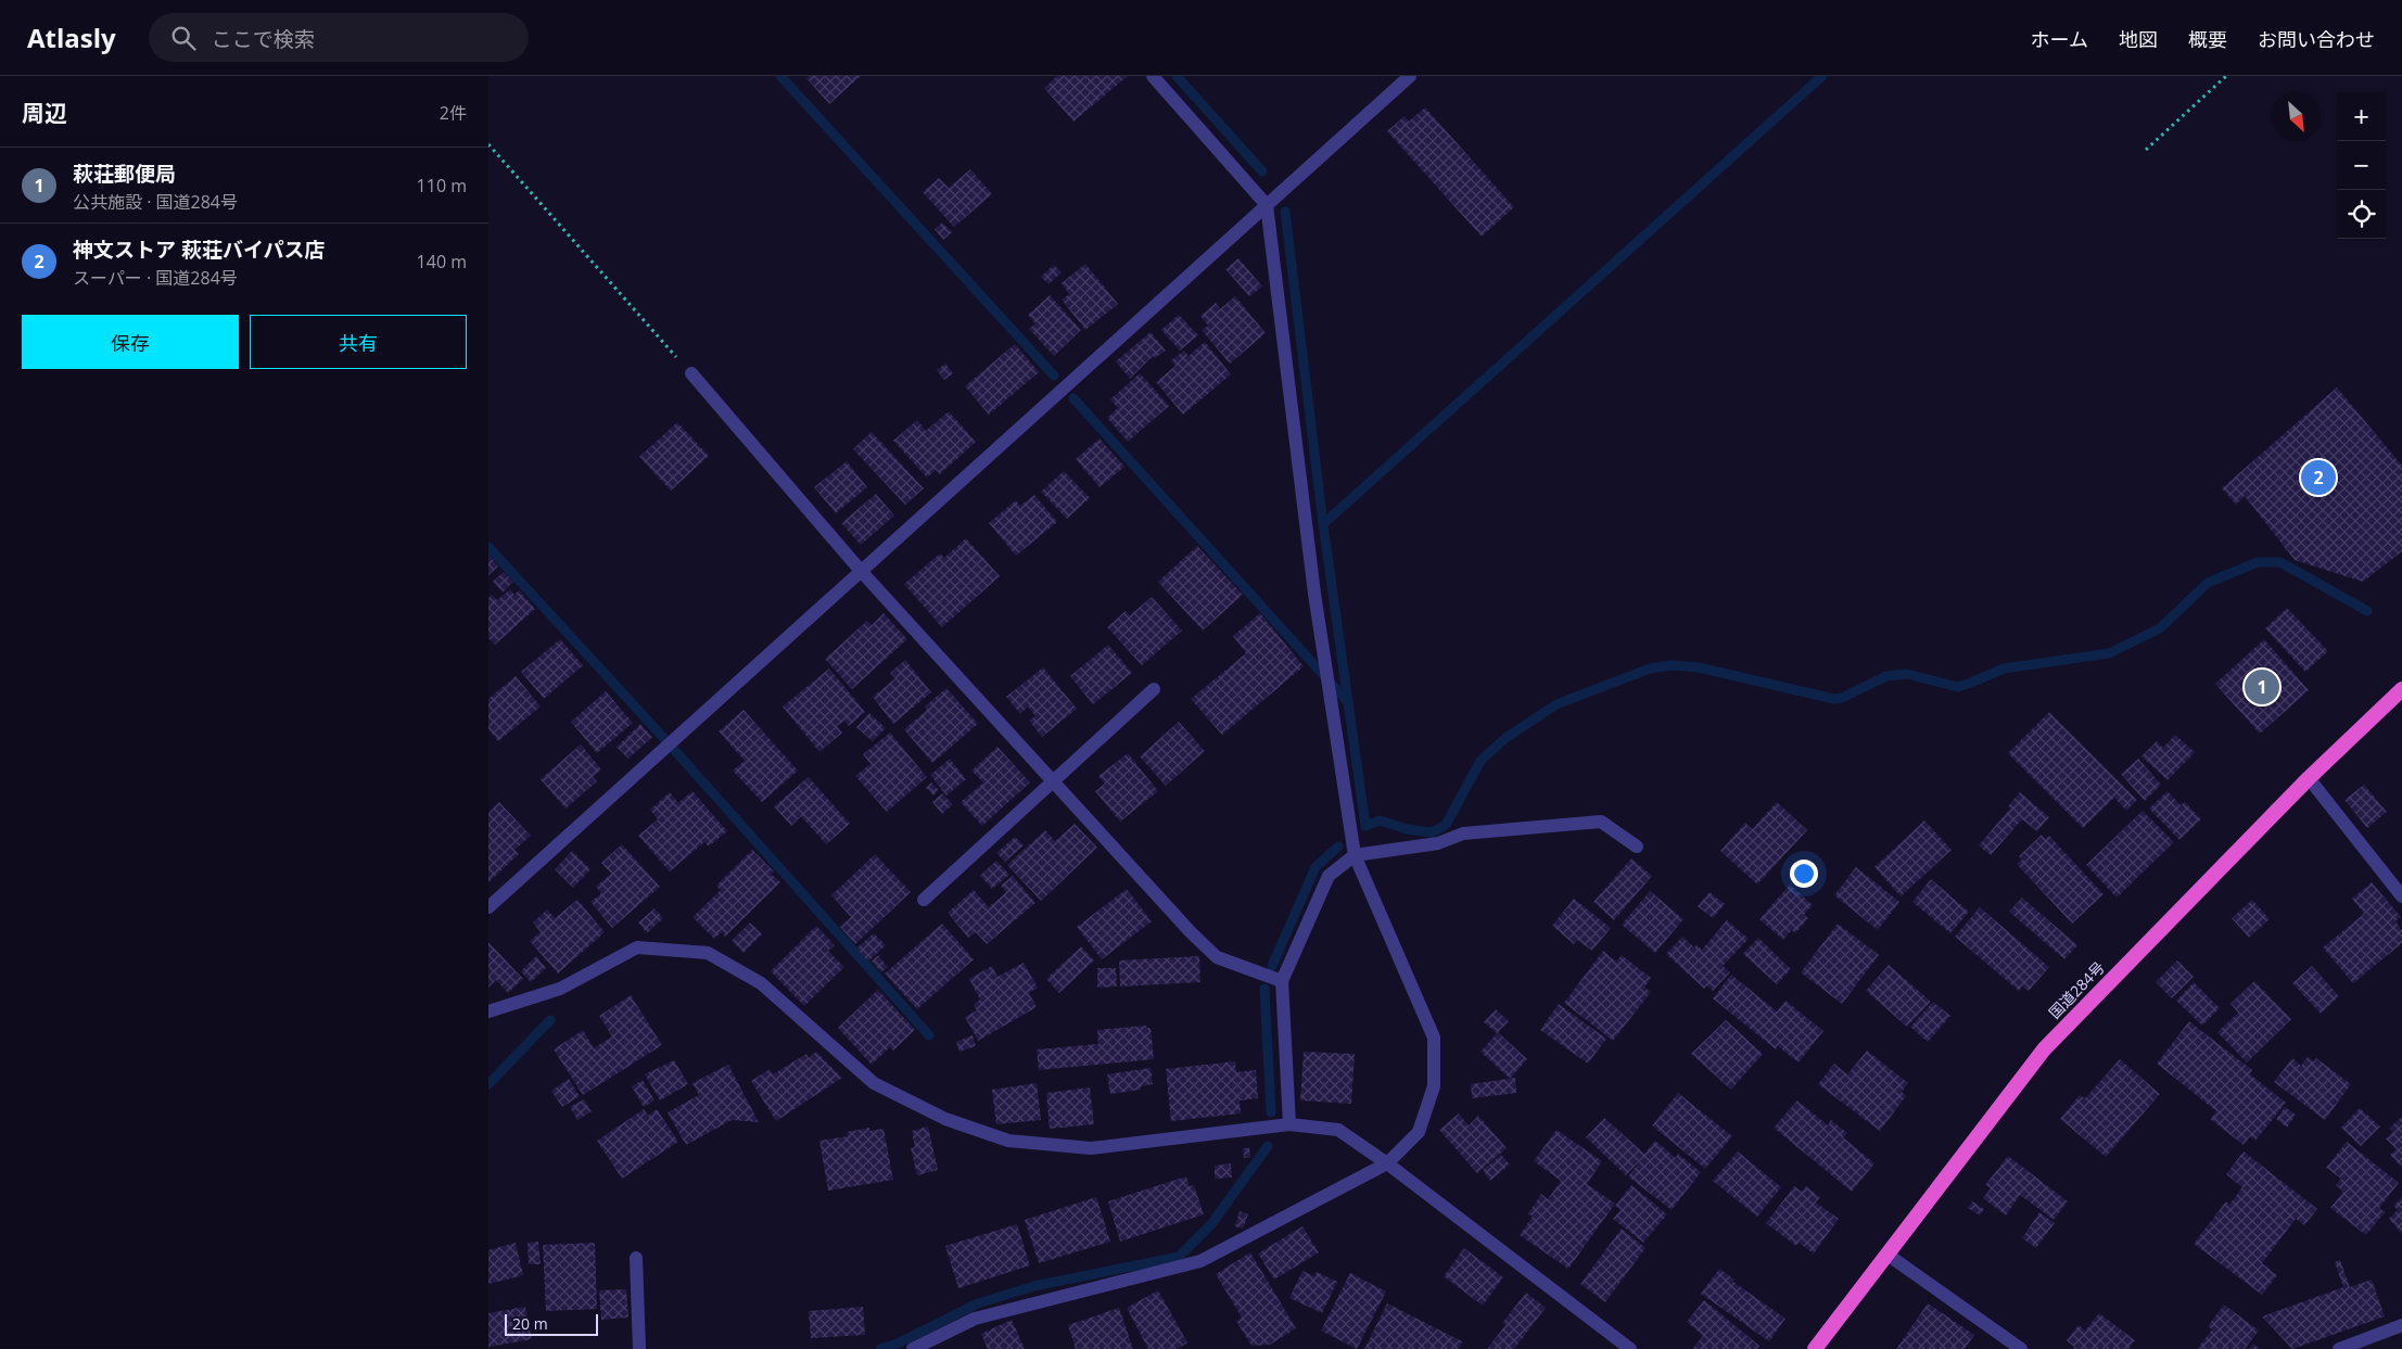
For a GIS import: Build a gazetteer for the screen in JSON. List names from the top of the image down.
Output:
{
  "streets": {
    "highway": ["国道284号"]
  },
  "scale_bar": "20 m",
  "north": "bottom right",
  "page": {
    "header": "Atlasly",
    "search": "ここで検索",
    "nav": [
      "ホーム",
      "地図",
      "概要",
      "お問い合わせ"
    ],
    "heading": ["周辺", "2件"],
    "map_buttons": ["+", "−"],
    "list": [
      {
        "mark": "1",
        "name": "萩荘郵便局",
        "note": "公共施設 · 国道284号",
        "value": "110 m"
      },
      {
        "mark": "2",
        "name": "神文ストア 萩荘バイパス店",
        "note": "スーパー · 国道284号",
        "value": "140 m"
      }
    ],
    "buttons": ["保存", "共有"],
    "pins": ["2", "1"],
    "scale": "20 m"
  }
}
